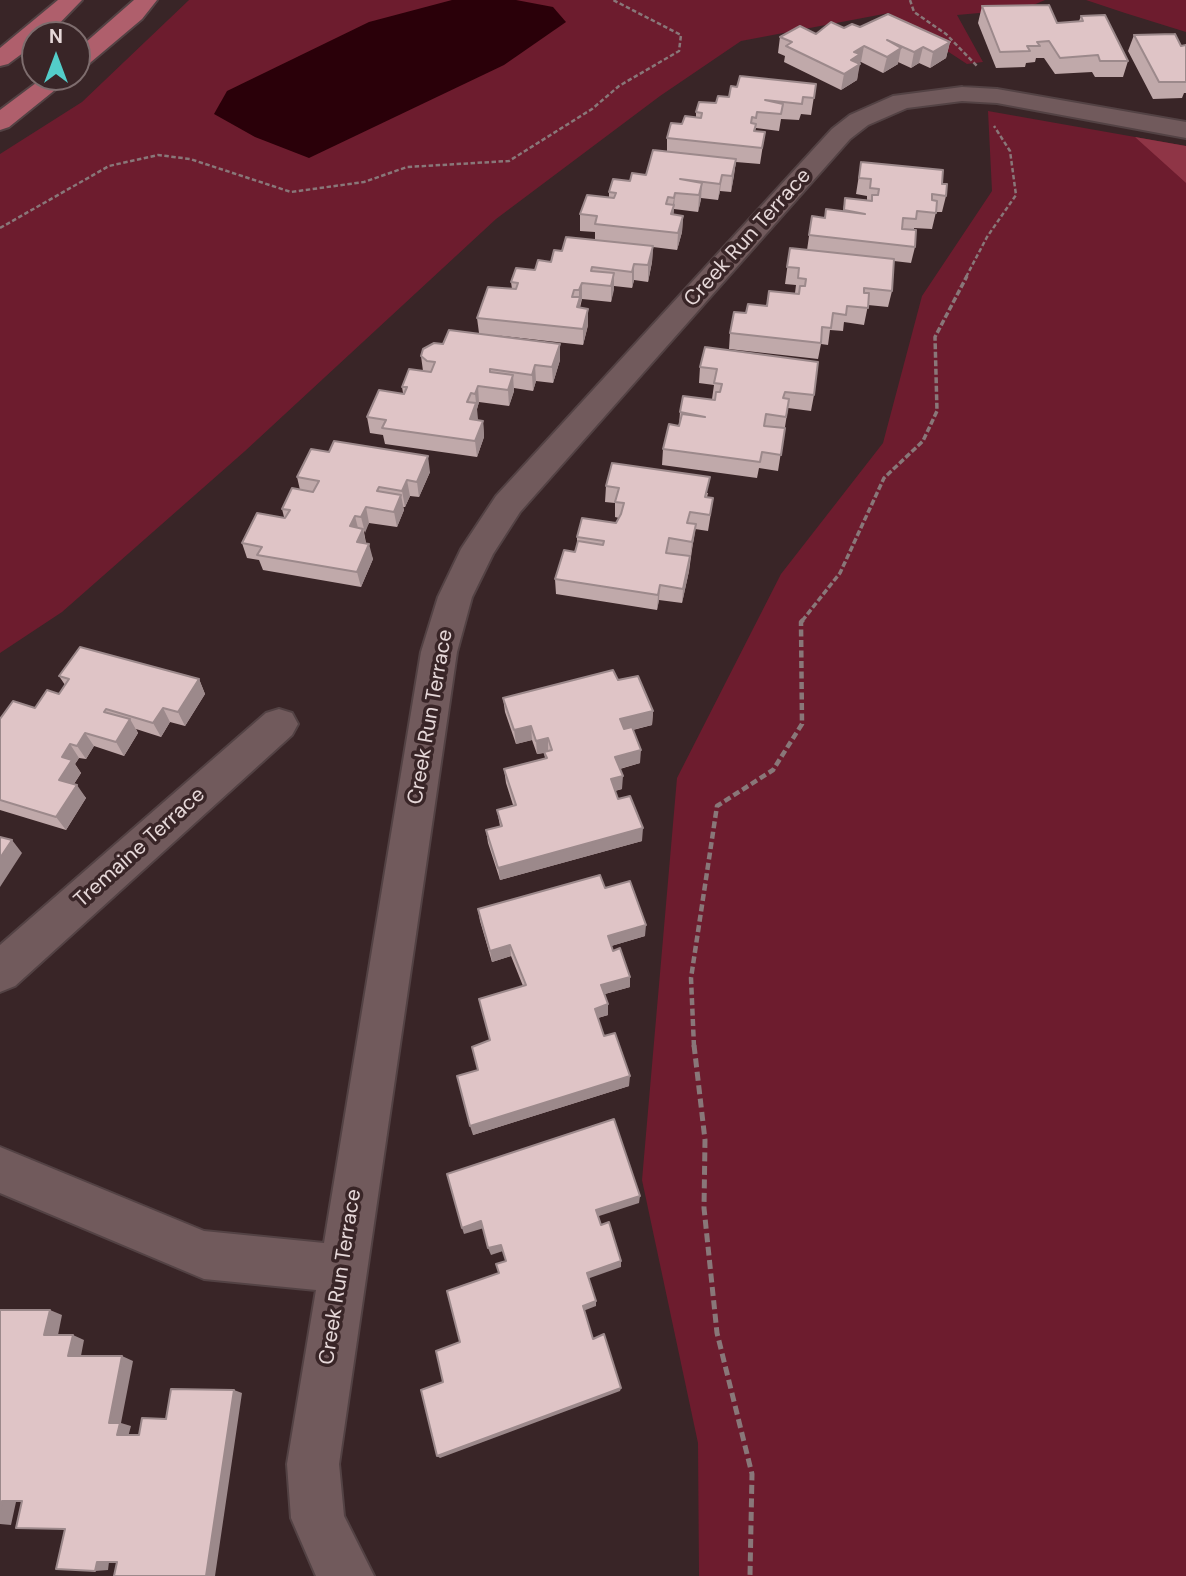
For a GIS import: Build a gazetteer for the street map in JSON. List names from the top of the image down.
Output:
{
  "streets": {
    "street": ["Creek Run Terrace", "Tremaine Terrace"]
  },
  "north": "top"
}
